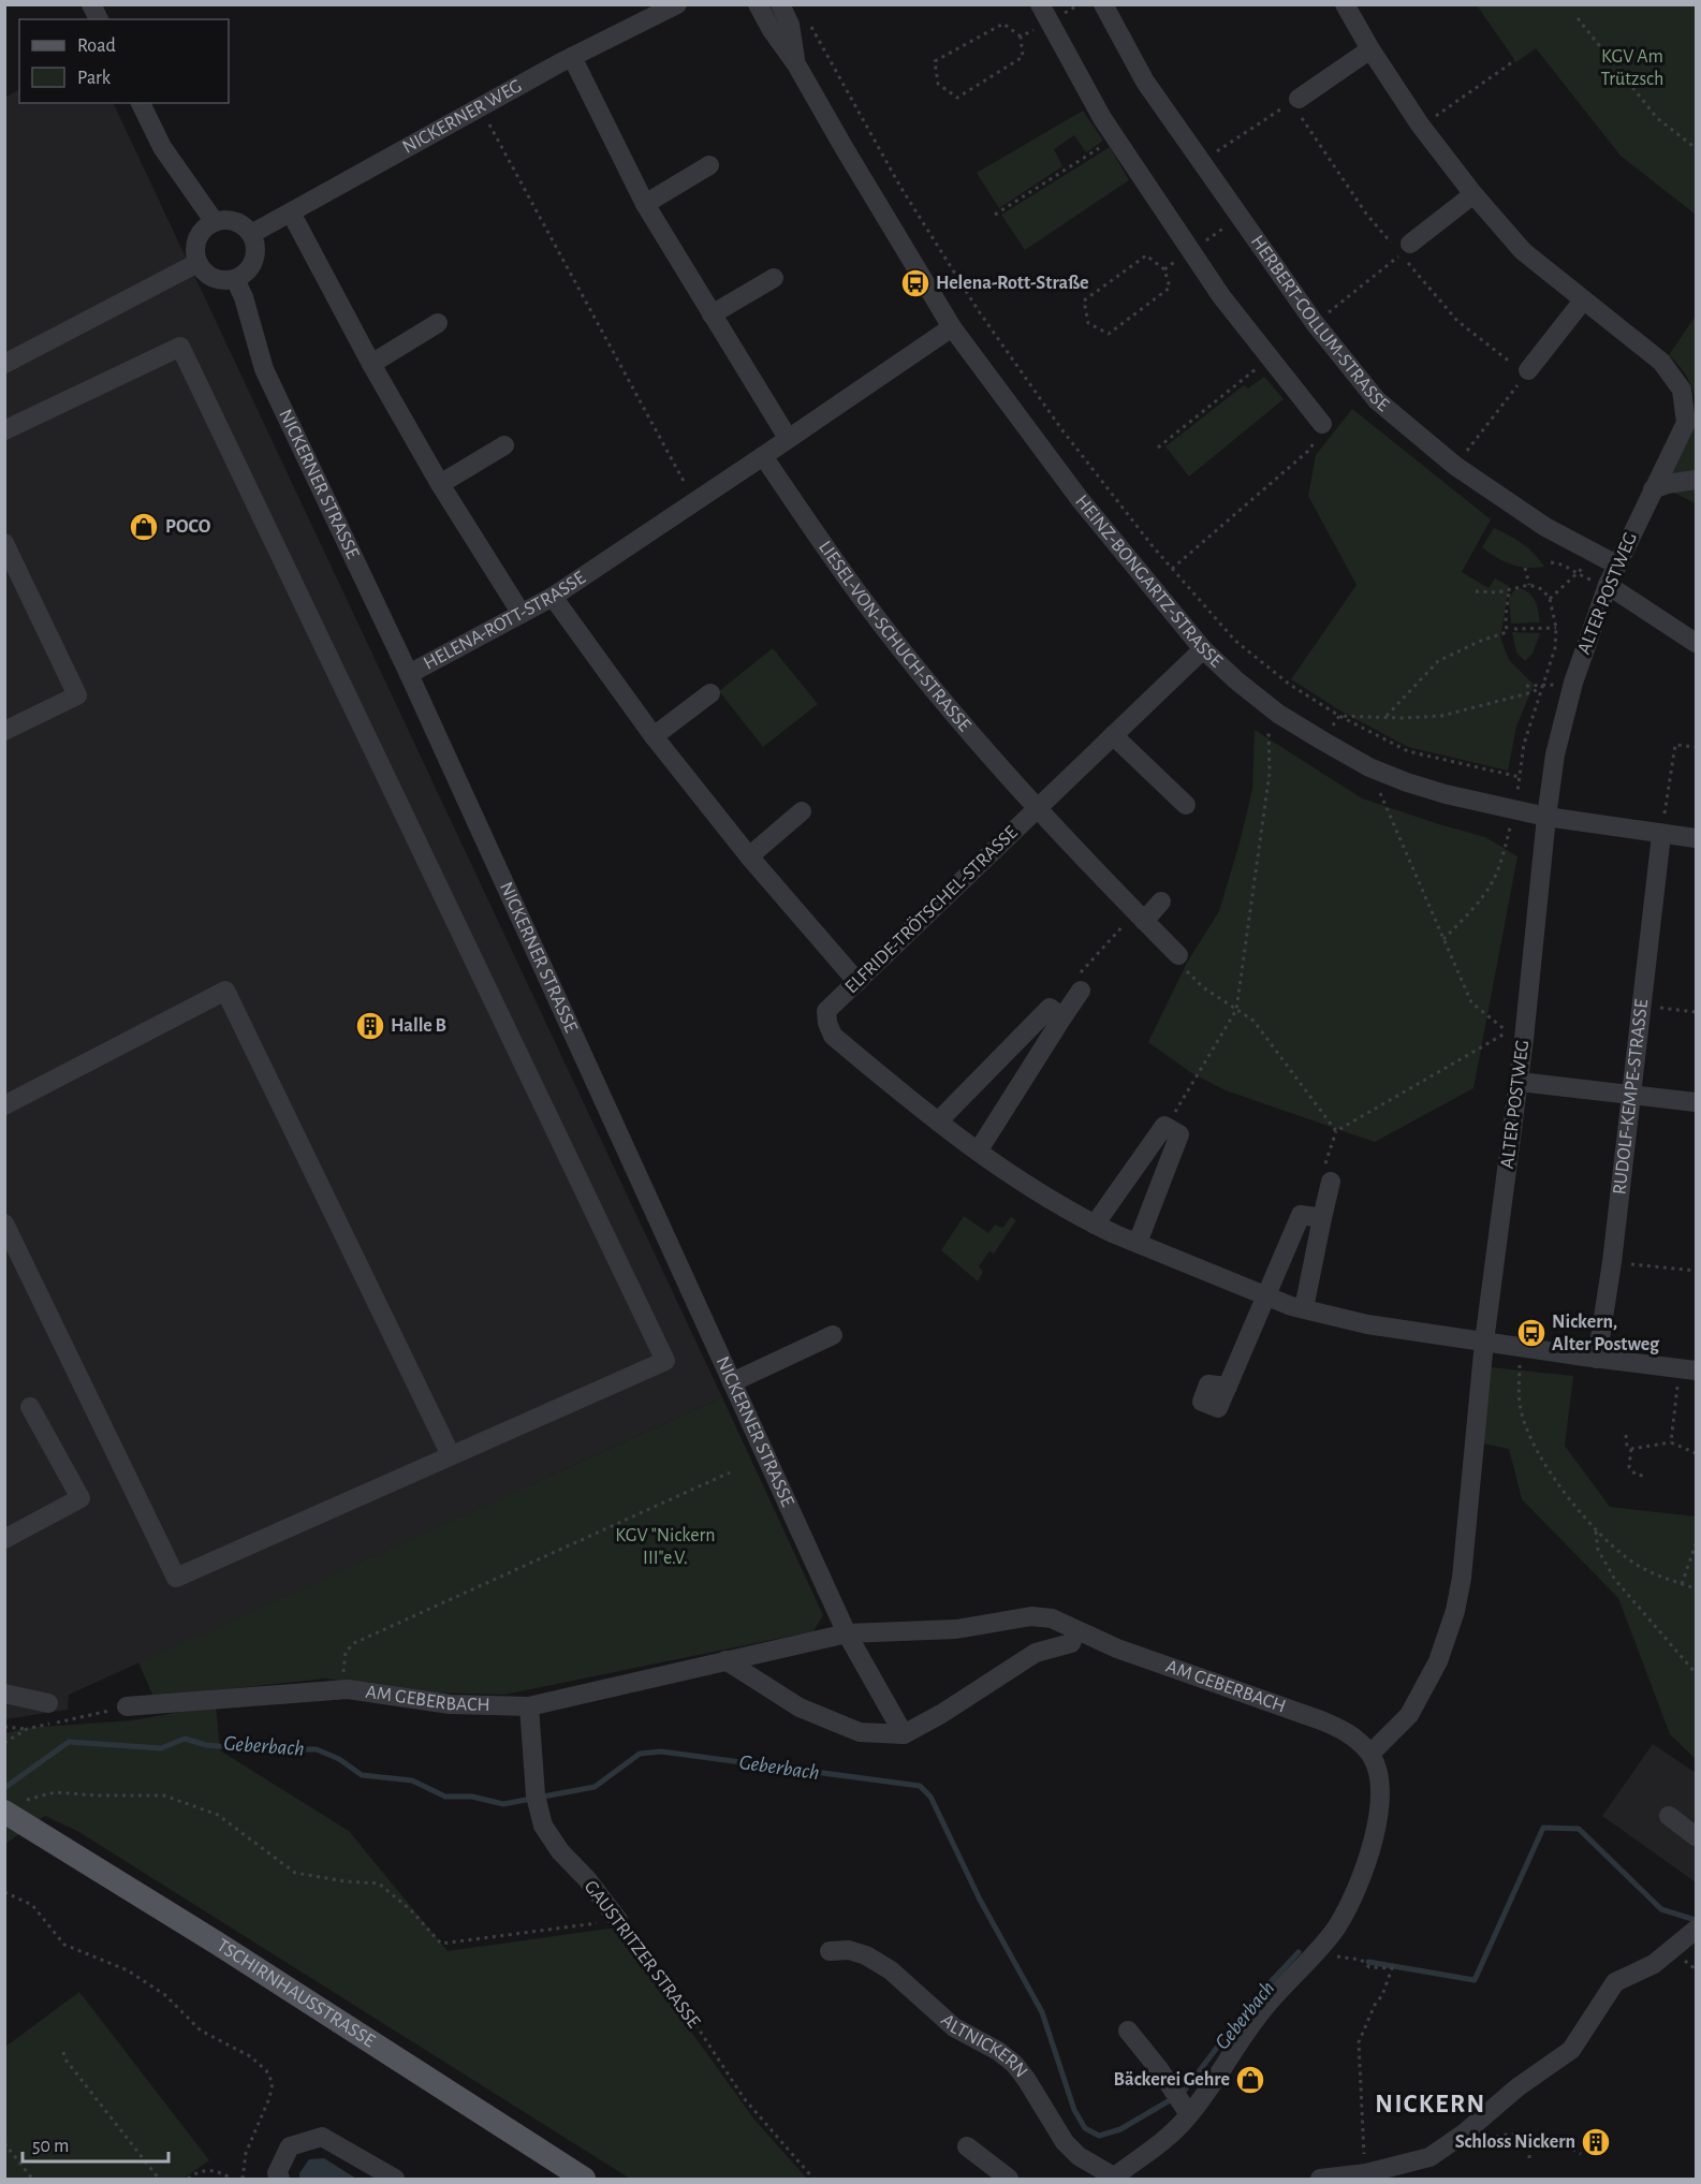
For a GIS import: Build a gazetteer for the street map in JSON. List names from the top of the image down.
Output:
{
  "streets": {
    "main road": ["TSCHIRNHAUSSTRASSE"],
    "street": [
      "NICKERNER WEG",
      "HERBERT-COLLUM-STRASSE",
      "NICKERNER STRASSE",
      "HEINZ-BONGARTZ-STRASSE",
      "ALTER POSTWEG",
      "HELENA-ROTT-STRASSE",
      "LIESEL-VON-SCHUCH-STRASSE",
      "ELFRIDE-TRÖTSCHEL-STRASSE",
      "RUDOLF-KEMPE-STRASSE",
      "AM GEBERBACH",
      "GAUSTRITZER STRASSE",
      "ALTNICKERN"
    ]
  },
  "crossings": [
    ["NICKERNER WEG", "NICKERNER STRASSE"],
    ["HERBERT-COLLUM-STRASSE", "ALTER POSTWEG"],
    ["NICKERNER STRASSE", "HELENA-ROTT-STRASSE"],
    ["NICKERNER STRASSE", "AM GEBERBACH"],
    ["HEINZ-BONGARTZ-STRASSE", "ALTER POSTWEG"],
    ["HEINZ-BONGARTZ-STRASSE", "HELENA-ROTT-STRASSE"],
    ["HEINZ-BONGARTZ-STRASSE", "ELFRIDE-TRÖTSCHEL-STRASSE"],
    ["HEINZ-BONGARTZ-STRASSE", "RUDOLF-KEMPE-STRASSE"],
    ["ALTER POSTWEG", "AM GEBERBACH"],
    ["ALTER POSTWEG", "ALTNICKERN"],
    ["HELENA-ROTT-STRASSE", "LIESEL-VON-SCHUCH-STRASSE"],
    ["LIESEL-VON-SCHUCH-STRASSE", "ELFRIDE-TRÖTSCHEL-STRASSE"],
    ["AM GEBERBACH", "GAUSTRITZER STRASSE"],
    ["AM GEBERBACH", "ALTNICKERN"]
  ],
  "districts": ["NICKERN"],
  "water": ["Geberbach"],
  "parks": ["KGV Am Trützsch", "KGV \"Nickern III\"e.V."],
  "places": {
    "bus stop": ["Helena-Rott-Straße", "Nickern, Alter Postweg"],
    "shop": ["POCO", "Bäckerei Gehre"],
    "building": ["Halle B", "Schloss Nickern"]
  },
  "legend": ["Road", "Park"],
  "scale_bar": "50 m"
}
